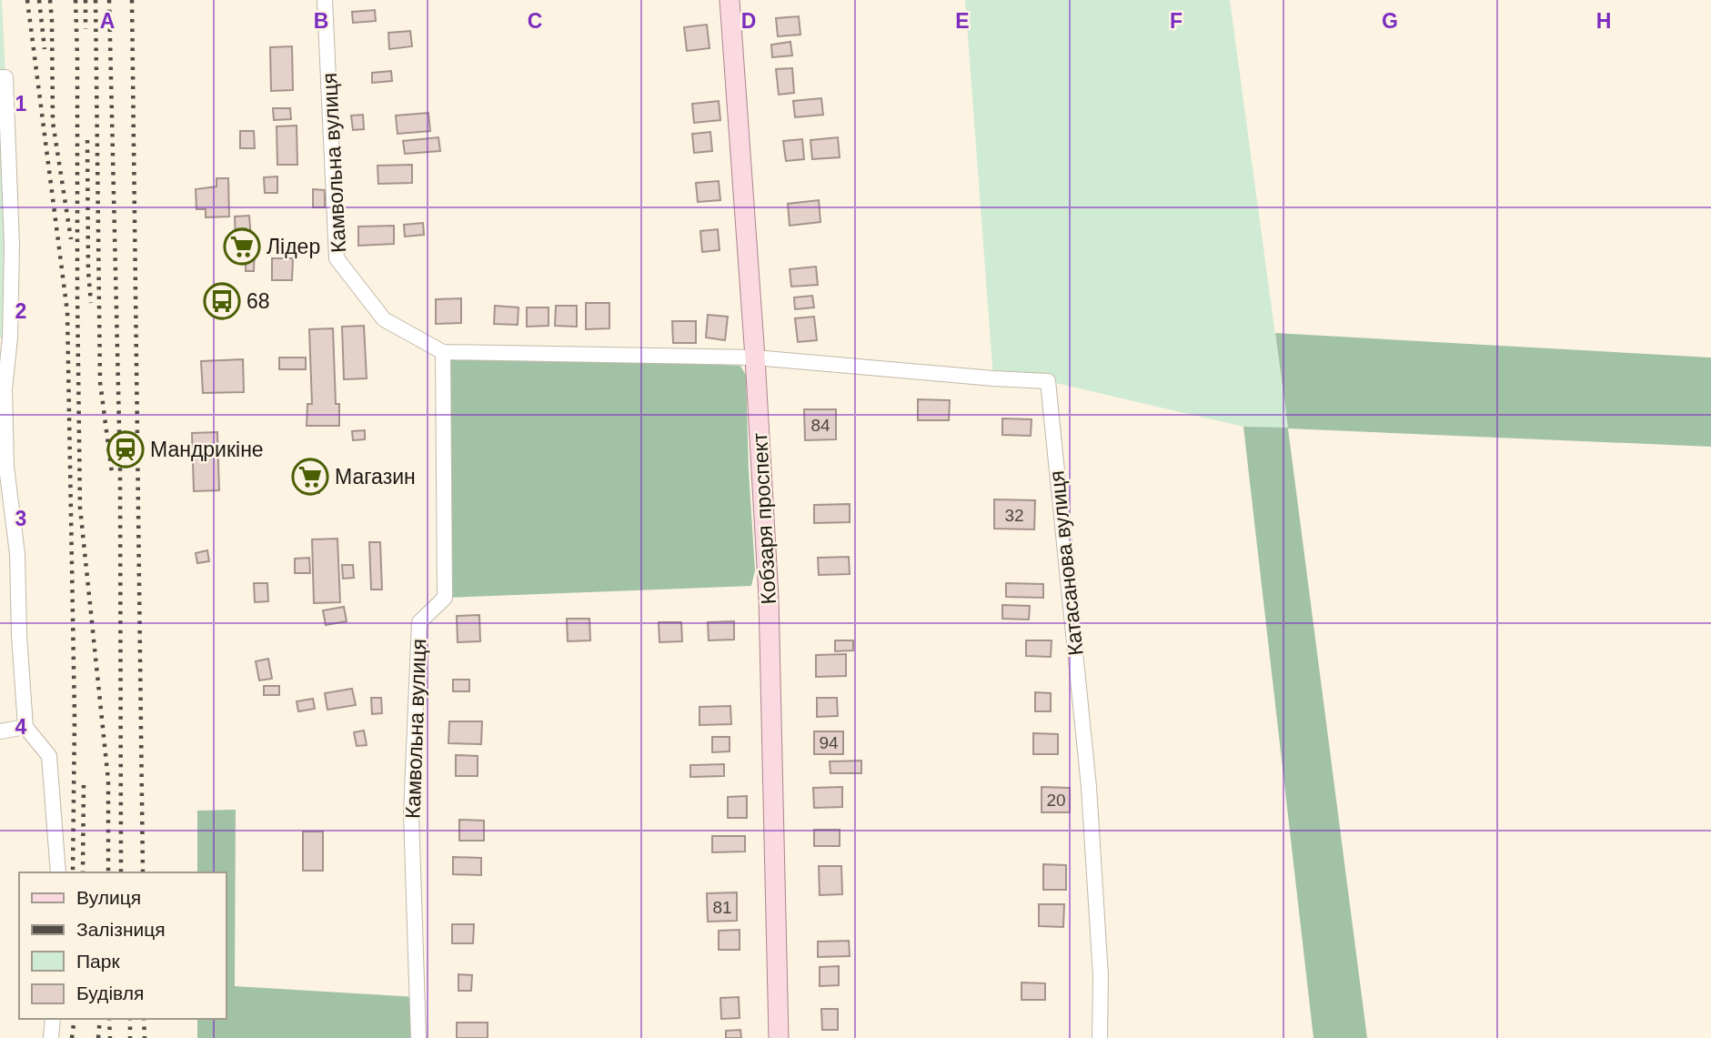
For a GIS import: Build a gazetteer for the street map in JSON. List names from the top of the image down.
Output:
{
  "streets": {
    "main road": ["Кобзаря проспект"],
    "street": ["Камвольна вулиця", "Катасанова вулиця"]
  },
  "crossings": [
    ["Камвольна вулиця", "Кобзаря проспект"],
    ["Камвольна вулиця", "Катасанова вулиця"],
    ["Кобзаря проспект", "Катасанова вулиця"]
  ],
  "places": {
    "supermarket": ["Лідер", "Магазин"],
    "bus stop": ["68"],
    "station": ["Мандрикіне"]
  },
  "house_numbers": [
    "84",
    "32",
    "94",
    "20",
    "81"
  ],
  "legend": [
    "Вулиця",
    "Залізниця",
    "Парк",
    "Будівля"
  ],
  "grid": {
    "columns": [
      "A",
      "B",
      "C",
      "D",
      "E",
      "F",
      "G",
      "H"
    ],
    "rows": [
      "1",
      "2",
      "3",
      "4"
    ]
  }
}
